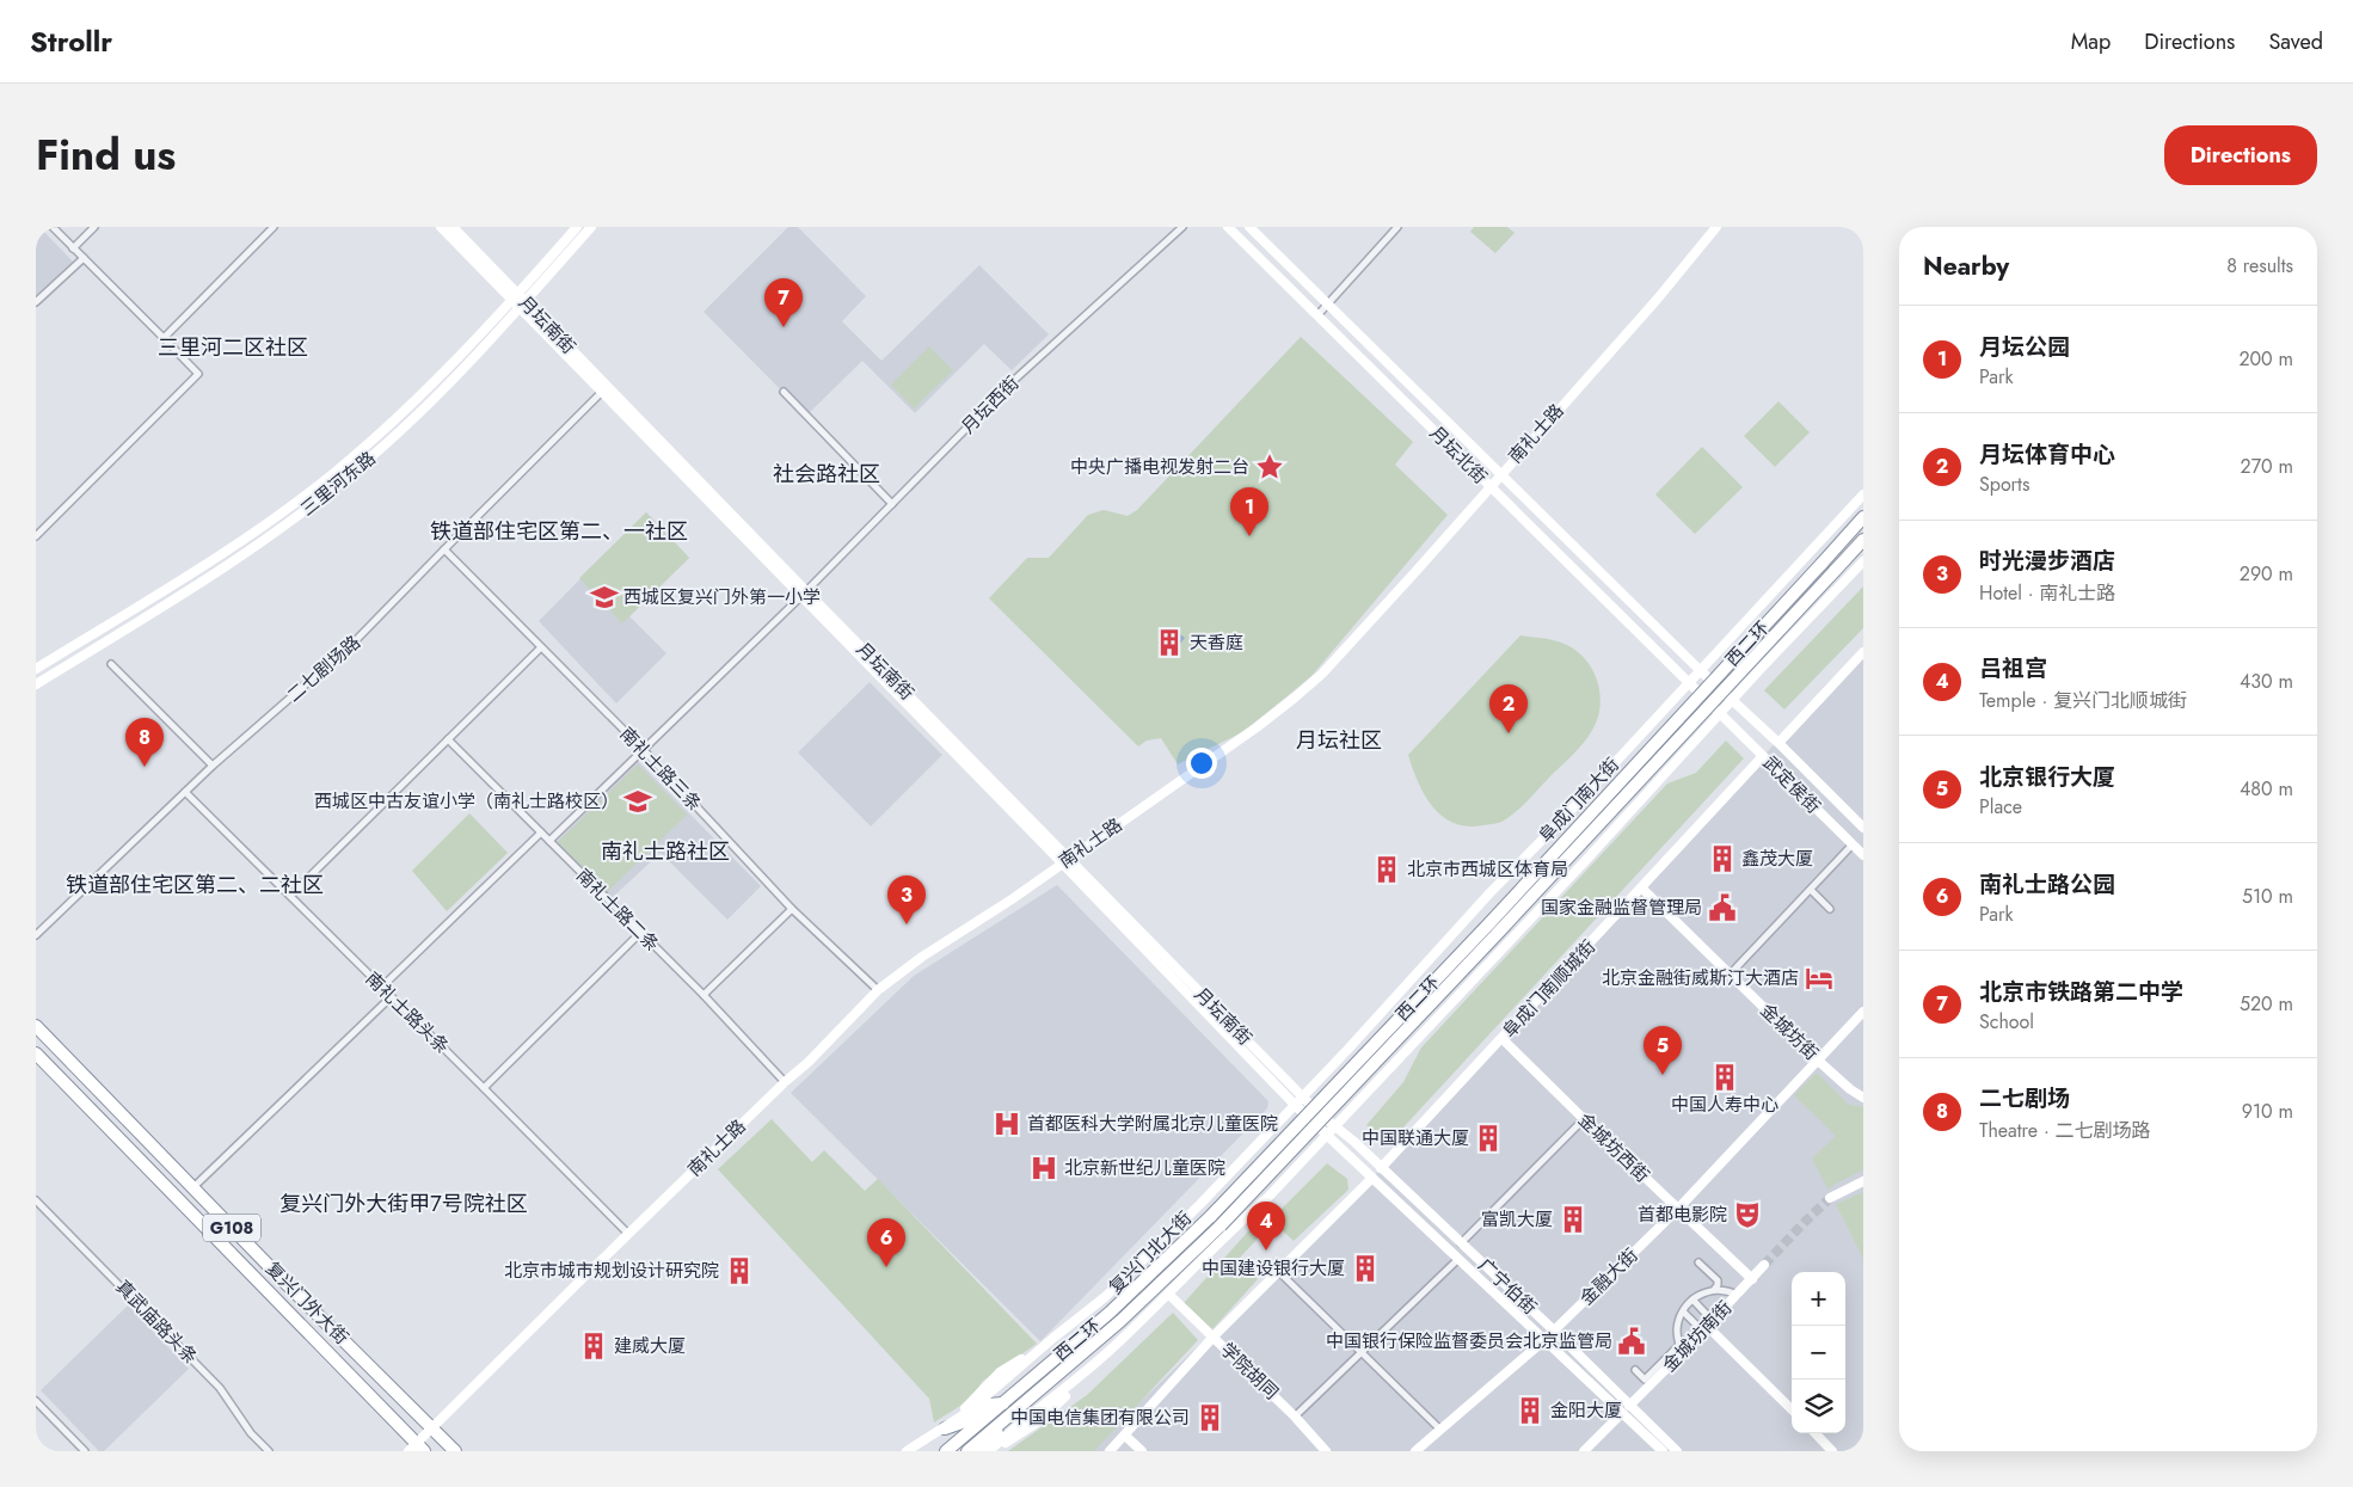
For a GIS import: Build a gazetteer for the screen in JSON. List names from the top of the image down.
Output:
{
  "streets": {
    "highway": ["西二环", "G108", "复兴门外大街"],
    "main road": [
      "月坛南街",
      "南礼士路",
      "月坛北街",
      "三里河东路",
      "武定侯街",
      "阜成门南大街",
      "阜成门南顺城街",
      "金城坊街",
      "金城坊西街",
      "复兴门北大街",
      "金融大街",
      "广宁伯街",
      "金城坊南街",
      "学院胡同"
    ],
    "street": [
      "月坛西街",
      "二七剧场路",
      "南礼士路三条",
      "南礼士路二条",
      "南礼士路头条",
      "真武庙路头条"
    ]
  },
  "crossings": [
    ["月坛南街", "月坛西街"],
    ["月坛南街", "南礼士路"],
    ["月坛南街", "三里河东路"],
    ["月坛南街", "二七剧场路"],
    ["月坛南街", "阜成门南大街"],
    ["月坛南街", "复兴门北大街"],
    ["月坛南街", "广宁伯街"],
    ["月坛西街", "南礼士路三条"],
    ["月坛西街", "南礼士路二条"],
    ["南礼士路", "月坛北街"],
    ["南礼士路", "南礼士路三条"],
    ["南礼士路", "南礼士路二条"],
    ["南礼士路", "南礼士路头条"],
    ["南礼士路", "复兴门外大街"],
    ["月坛北街", "武定侯街"],
    ["月坛北街", "阜成门南大街"],
    ["二七剧场路", "南礼士路三条"],
    ["二七剧场路", "南礼士路头条"],
    ["武定侯街", "阜成门南顺城街"],
    ["阜成门南大街", "复兴门北大街"],
    ["阜成门南顺城街", "金城坊街"],
    ["阜成门南顺城街", "金城坊西街"],
    ["阜成门南顺城街", "广宁伯街"],
    ["金城坊街", "金融大街"],
    ["金城坊西街", "金融大街"],
    ["金城坊西街", "金城坊南街"],
    ["金融大街", "广宁伯街"],
    ["广宁伯街", "金城坊南街"]
  ],
  "districts": [
    "三里河二区社区",
    "社会路社区",
    "铁道部住宅区第二、一社区",
    "月坛社区",
    "南礼士路社区",
    "铁道部住宅区第二、二社区",
    "复兴门外大街甲7号院社区"
  ],
  "places": {
    "place": ["中央广播电视发射二台"],
    "school or university": ["西城区复兴门外第一小学", "西城区中古友谊小学（南礼士路校区）"],
    "building": [
      "天香庭",
      "鑫茂大厦",
      "北京市西城区体育局",
      "中国人寿中心",
      "中国联通大厦",
      "富凯大厦",
      "中国建设银行大厦",
      "北京市城市规划设计研究院",
      "建威大厦",
      "金阳大厦",
      "中国电信集团有限公司"
    ],
    "public building": ["国家金融监督管理局", "中国银行保险监督委员会北京监管局"],
    "hotel": ["北京金融街威斯汀大酒店"],
    "hospital": ["首都医科大学附属北京儿童医院", "北京新世纪儿童医院"],
    "theatre": ["首都电影院"]
  },
  "page": {
    "header": "Strollr",
    "nav": ["Map", "Directions", "Saved"],
    "title": "Find us",
    "buttons": "Directions",
    "heading": ["Nearby", "8 results"],
    "pins": [
      "7",
      "1",
      "2",
      "8",
      "3",
      "5",
      "4",
      "6"
    ],
    "list": [
      {
        "mark": "1",
        "name": "月坛公园",
        "note": "Park",
        "value": "200 m"
      },
      {
        "mark": "2",
        "name": "月坛体育中心",
        "note": "Sports",
        "value": "270 m"
      },
      {
        "mark": "3",
        "name": "时光漫步酒店",
        "note": "Hotel · 南礼士路",
        "value": "290 m"
      },
      {
        "mark": "4",
        "name": "吕祖宫",
        "note": "Temple · 复兴门北顺城街",
        "value": "430 m"
      },
      {
        "mark": "5",
        "name": "北京银行大厦",
        "note": "Place",
        "value": "480 m"
      },
      {
        "mark": "6",
        "name": "南礼士路公园",
        "note": "Park",
        "value": "510 m"
      },
      {
        "mark": "7",
        "name": "北京市铁路第二中学",
        "note": "School",
        "value": "520 m"
      },
      {
        "mark": "8",
        "name": "二七剧场",
        "note": "Theatre · 二七剧场路",
        "value": "910 m"
      }
    ],
    "map_buttons": ["+", "−"]
  }
}
